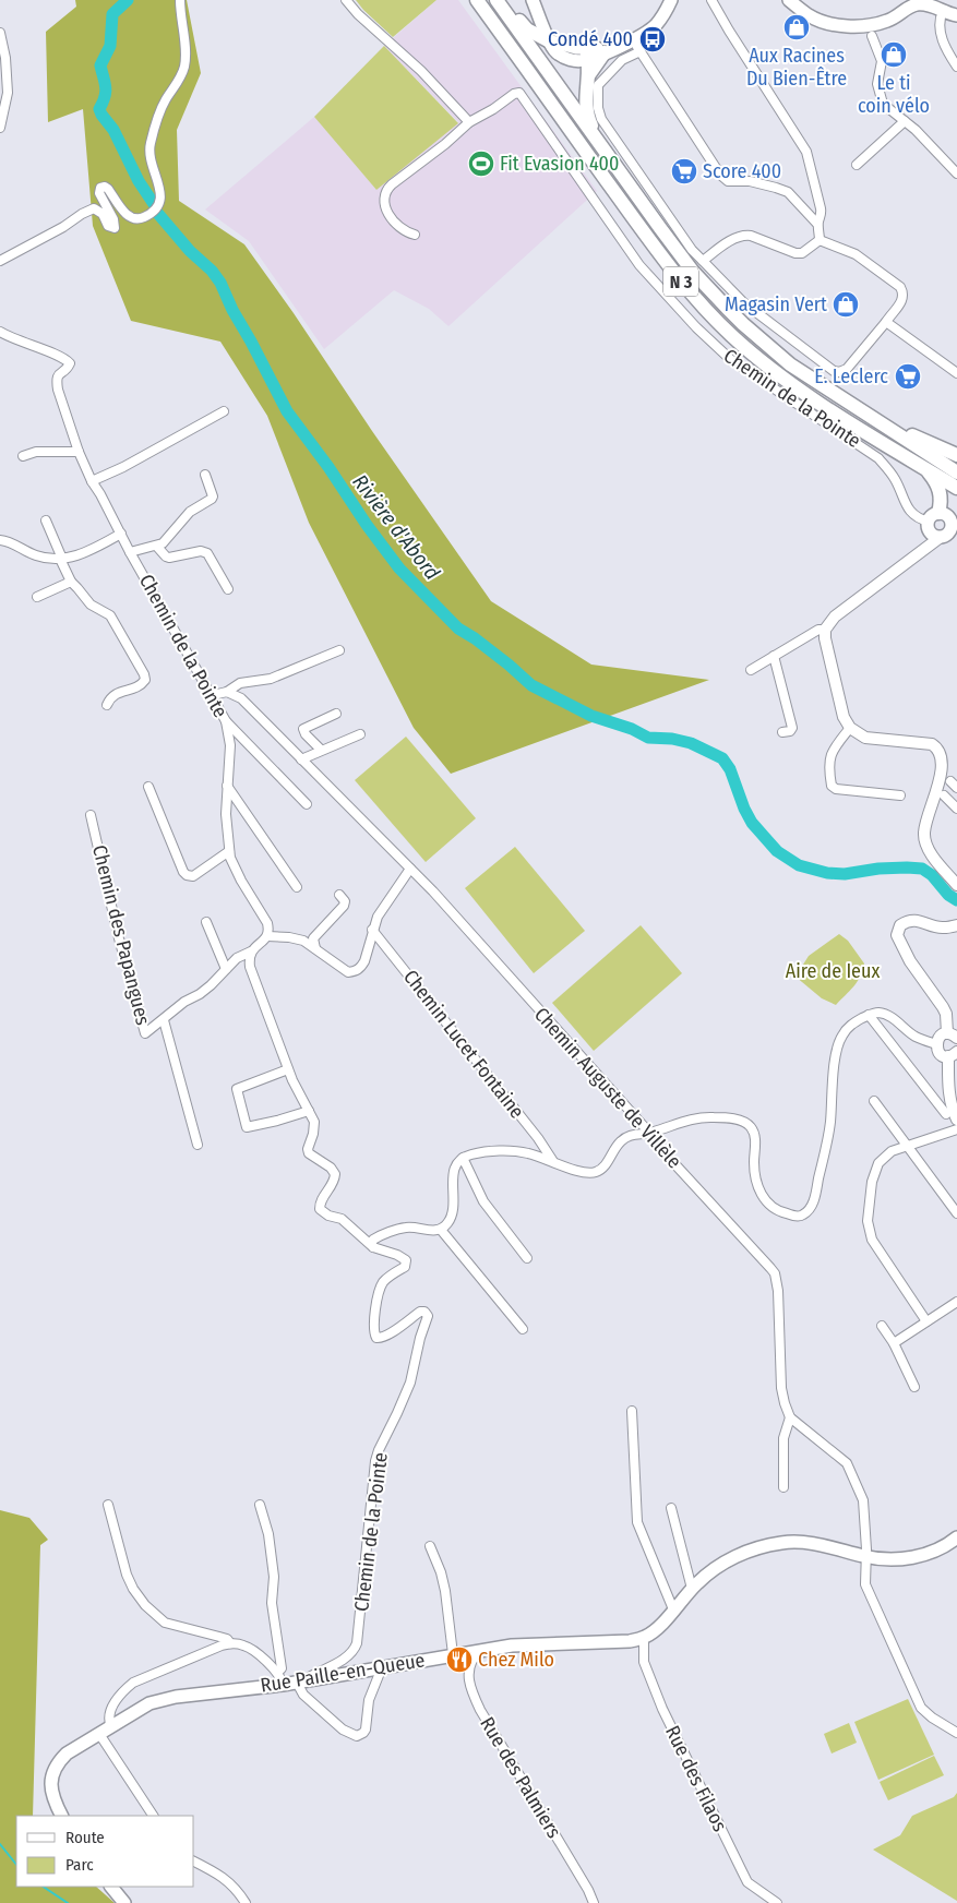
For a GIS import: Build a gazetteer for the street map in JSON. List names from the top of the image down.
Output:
{
  "streets": {
    "highway": ["N 3"],
    "main road": ["Rue Paille-en-Queue"],
    "street": [
      "Chemin de la Pointe",
      "Chemin des Papangues",
      "Chemin Lucet Fontaine",
      "Chemin Auguste de Villèle",
      "Rue des Palmiers",
      "Rue des Filaos"
    ]
  },
  "crossings": [
    ["Chemin de la Pointe", "Chemin des Papangues"],
    ["Chemin de la Pointe", "Rue Paille-en-Queue"],
    ["Rue Paille-en-Queue", "Rue des Palmiers"],
    ["Rue Paille-en-Queue", "Rue des Filaos"]
  ],
  "water": ["Rivière d'Abord"],
  "parks": ["Aire de Ieux"],
  "places": {
    "shop": ["Aux Racines Du Bien-Être", "Le ti coin vélo", "Magasin Vert"],
    "bus stop": ["Condé 400"],
    "sports": ["Fit Evasion 400"],
    "supermarket": ["Score 400", "E. Leclerc"],
    "restaurant": ["Chez Milo"]
  },
  "legend": ["Route", "Parc"]
}
